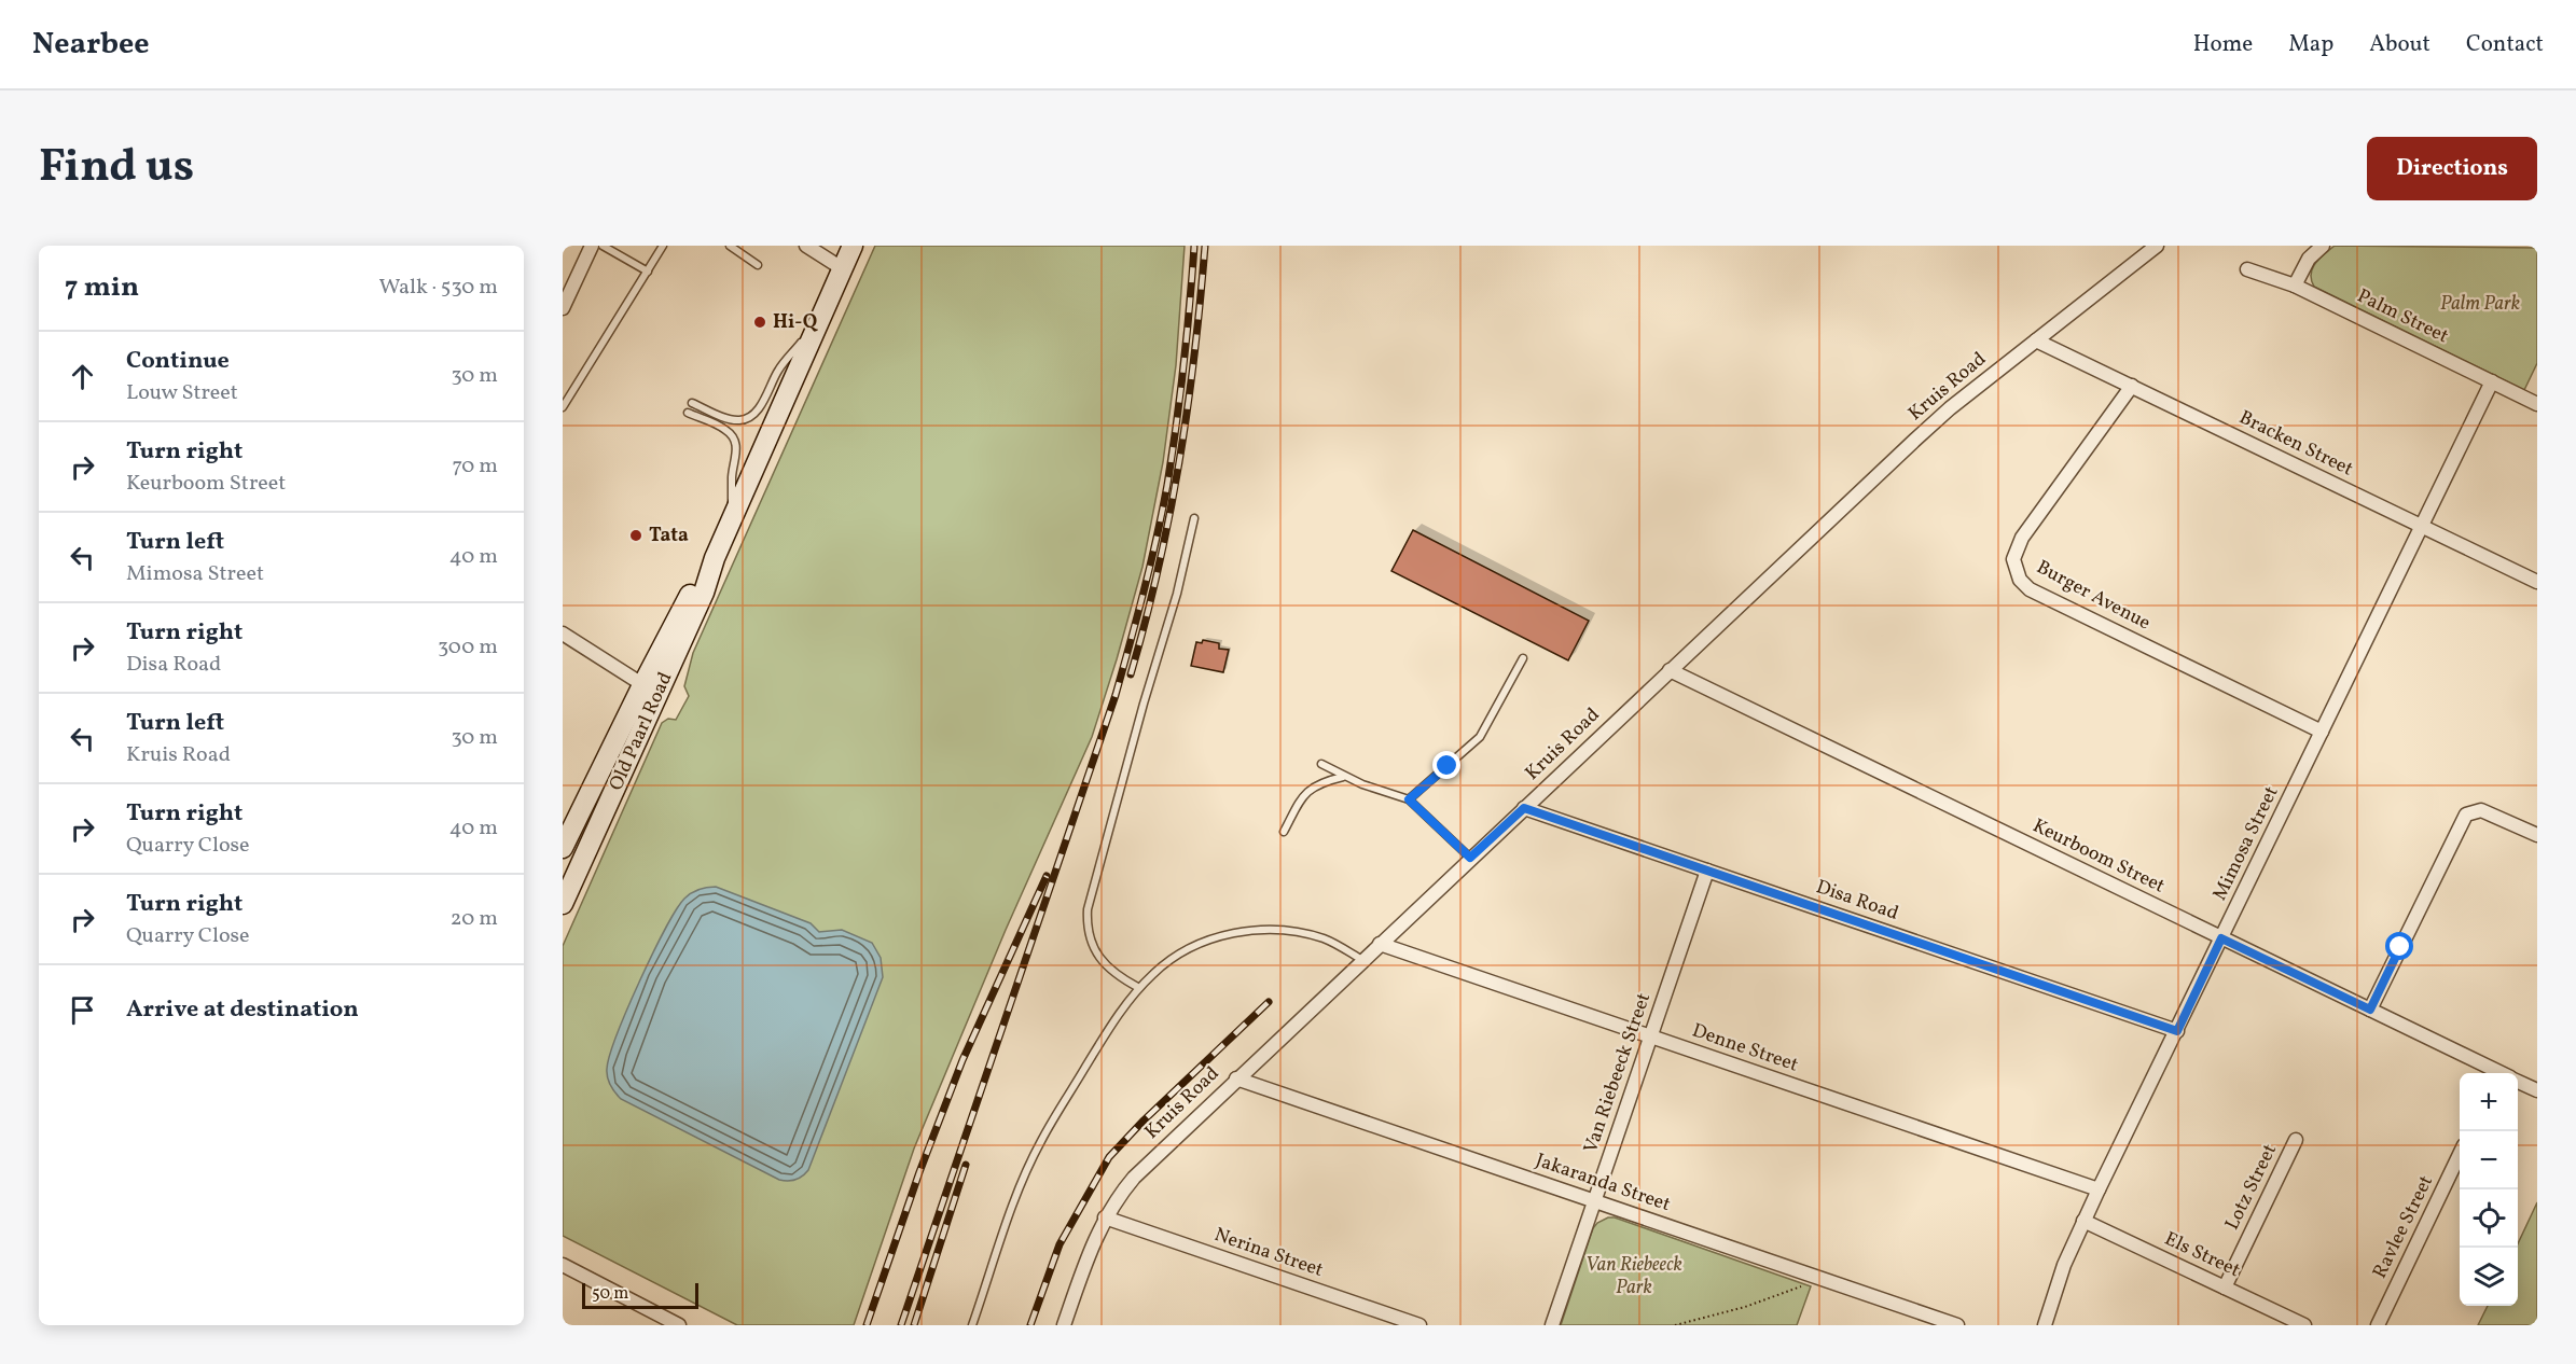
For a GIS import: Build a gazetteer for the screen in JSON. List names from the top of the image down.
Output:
{
  "streets": {
    "main road": ["Old Paarl Road"],
    "street": [
      "Palm Street",
      "Kruis Road",
      "Bracken Street",
      "Burger Avenue",
      "Mimosa Street",
      "Keurboom Street",
      "Disa Road",
      "Denne Street",
      "Van Riebeeck Street",
      "Jakaranda Street",
      "Lotz Street",
      "Ravlee Street",
      "Nerina Street",
      "Els Street"
    ]
  },
  "crossings": [
    ["Palm Street", "Mimosa Street"],
    ["Kruis Road", "Bracken Street"],
    ["Kruis Road", "Keurboom Street"],
    ["Kruis Road", "Disa Road"],
    ["Kruis Road", "Denne Street"],
    ["Kruis Road", "Jakaranda Street"],
    ["Kruis Road", "Nerina Street"],
    ["Bracken Street", "Burger Avenue"],
    ["Bracken Street", "Mimosa Street"],
    ["Burger Avenue", "Mimosa Street"],
    ["Mimosa Street", "Keurboom Street"],
    ["Mimosa Street", "Disa Road"],
    ["Mimosa Street", "Denne Street"],
    ["Mimosa Street", "Els Street"],
    ["Disa Road", "Van Riebeeck Street"],
    ["Denne Street", "Van Riebeeck Street"],
    ["Van Riebeeck Street", "Jakaranda Street"],
    ["Lotz Street", "Els Street"]
  ],
  "parks": ["Palm Park", "Van Riebeeck Park"],
  "places": ["Hi-Q", "Tata"],
  "scale_bar": "50 m",
  "page": {
    "header": "Nearbee",
    "nav": [
      "Home",
      "Map",
      "About",
      "Contact"
    ],
    "title": "Find us",
    "buttons": "Directions",
    "heading": ["7 min", "Walk · 530 m"],
    "list": [
      ["Continue", "Louw Street", "30 m"],
      ["Turn right", "Keurboom Street", "70 m"],
      ["Turn left", "Mimosa Street", "40 m"],
      ["Turn right", "Disa Road", "300 m"],
      ["Turn left", "Kruis Road", "30 m"],
      ["Turn right", "Quarry Close", "40 m"],
      ["Turn right", "Quarry Close", "20 m"],
      "Arrive at destination"
    ],
    "map_buttons": ["+", "−"],
    "scale": "50 m"
  }
}
